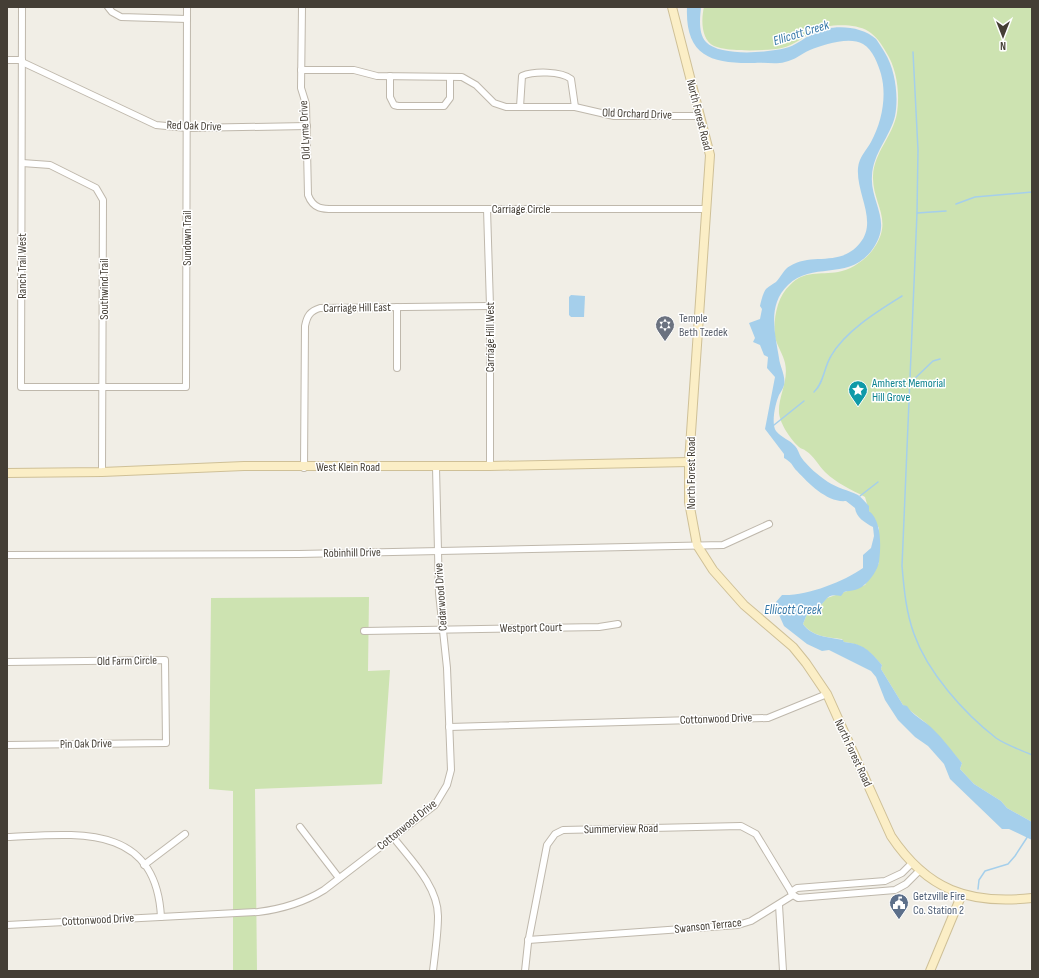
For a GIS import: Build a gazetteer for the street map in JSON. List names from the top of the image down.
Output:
{
  "streets": {
    "street": [
      "Old Orchard Drive",
      "North Forest Road",
      "Red Oak Drive",
      "Old Lyme Drive",
      "Carriage Circle",
      "Sundown Trail",
      "Ranch Trail West",
      "Southwind Trail",
      "Carriage Hill East",
      "Carriage Hill West",
      "West Klein Road",
      "Robinhill Drive",
      "Cedarwood Drive",
      "Westport Court",
      "Old Farm Circle",
      "Cottonwood Drive",
      "Pin Oak Drive",
      "Summerview Road",
      "Swanson Terrace"
    ]
  },
  "crossings": [
    ["Old Orchard Drive", "North Forest Road"],
    ["Old Orchard Drive", "Old Lyme Drive"],
    ["North Forest Road", "Carriage Circle"],
    ["North Forest Road", "West Klein Road"],
    ["North Forest Road", "Robinhill Drive"],
    ["North Forest Road", "Cottonwood Drive"],
    ["North Forest Road", "Swanson Terrace"],
    ["Red Oak Drive", "Old Lyme Drive"],
    ["Red Oak Drive", "Sundown Trail"],
    ["Red Oak Drive", "Ranch Trail West"],
    ["Old Lyme Drive", "Carriage Circle"],
    ["Carriage Circle", "Carriage Hill West"],
    ["Sundown Trail", "Ranch Trail West"],
    ["Sundown Trail", "Southwind Trail"],
    ["Ranch Trail West", "Southwind Trail"],
    ["Southwind Trail", "West Klein Road"],
    ["Carriage Hill East", "Carriage Hill West"],
    ["Carriage Hill East", "West Klein Road"],
    ["Carriage Hill West", "West Klein Road"],
    ["West Klein Road", "Cedarwood Drive"],
    ["Robinhill Drive", "Cedarwood Drive"],
    ["Cedarwood Drive", "Westport Court"],
    ["Cedarwood Drive", "Cottonwood Drive"],
    ["Old Farm Circle", "Pin Oak Drive"],
    ["Summerview Road", "Swanson Terrace"]
  ],
  "water": ["Ellicott Creek"],
  "places": {
    "synagogue": ["Temple Beth Tzedek"],
    "place": ["Amherst Memorial Hill Grove"],
    "public building": ["Getzville Fire Co. Station 2"]
  },
  "north": "bottom"
}
